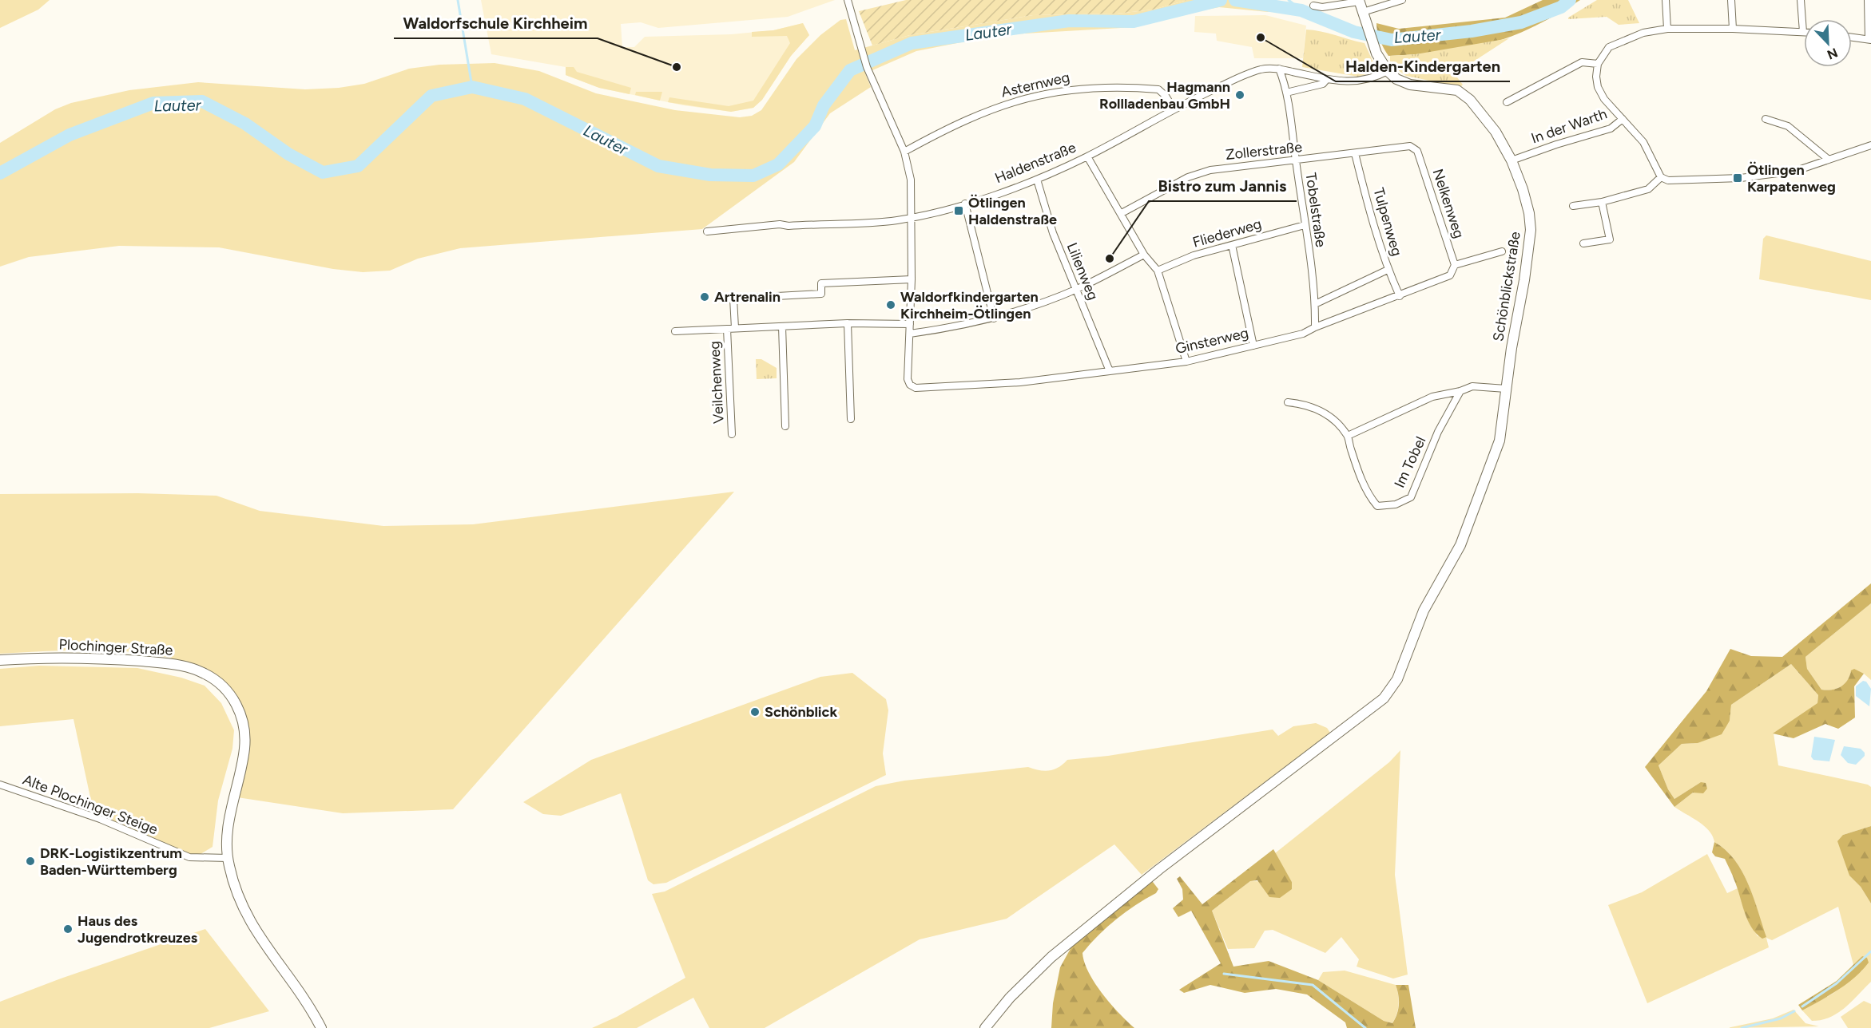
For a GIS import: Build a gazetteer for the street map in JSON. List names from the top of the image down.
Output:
{
  "streets": {
    "street": [
      "Asternweg",
      "In der Warth",
      "Zollerstraße",
      "Haldenstraße",
      "Nelkenweg",
      "Tobelstraße",
      "Tulpenweg",
      "Fliederweg",
      "Lilienweg",
      "Schönblickstraße",
      "Ginsterweg",
      "Veilchenweg",
      "Im Tobel",
      "Plochinger Straße",
      "Alte Plochinger Steige"
    ]
  },
  "crossings": [
    ["Asternweg", "Haldenstraße"],
    ["In der Warth", "Schönblickstraße"],
    ["Zollerstraße", "Nelkenweg"],
    ["Zollerstraße", "Tobelstraße"],
    ["Zollerstraße", "Tulpenweg"],
    ["Haldenstraße", "Tobelstraße"],
    ["Haldenstraße", "Lilienweg"],
    ["Haldenstraße", "Schönblickstraße"],
    ["Nelkenweg", "Ginsterweg"],
    ["Tobelstraße", "Fliederweg"],
    ["Tobelstraße", "Ginsterweg"],
    ["Tulpenweg", "Ginsterweg"],
    ["Lilienweg", "Ginsterweg"],
    ["Plochinger Straße", "Alte Plochinger Steige"]
  ],
  "water": ["Lauter"],
  "places": {
    "other": [
      "Halden-Kindergarten",
      "Waldorfschule Kirchheim",
      "Hagmann Rollladenbau GmbH",
      "Bistro zum Jannis",
      "Artrenalin",
      "Waldorfkindergarten Kirchheim-Ötlingen",
      "Schönblick",
      "DRK-Logistikzentrum Baden-Württemberg",
      "Haus des Jugendrotkreuzes"
    ],
    "transit": ["Ötlingen Karpatenweg", "Ötlingen Haldenstraße"]
  },
  "north": "bottom right"
}
